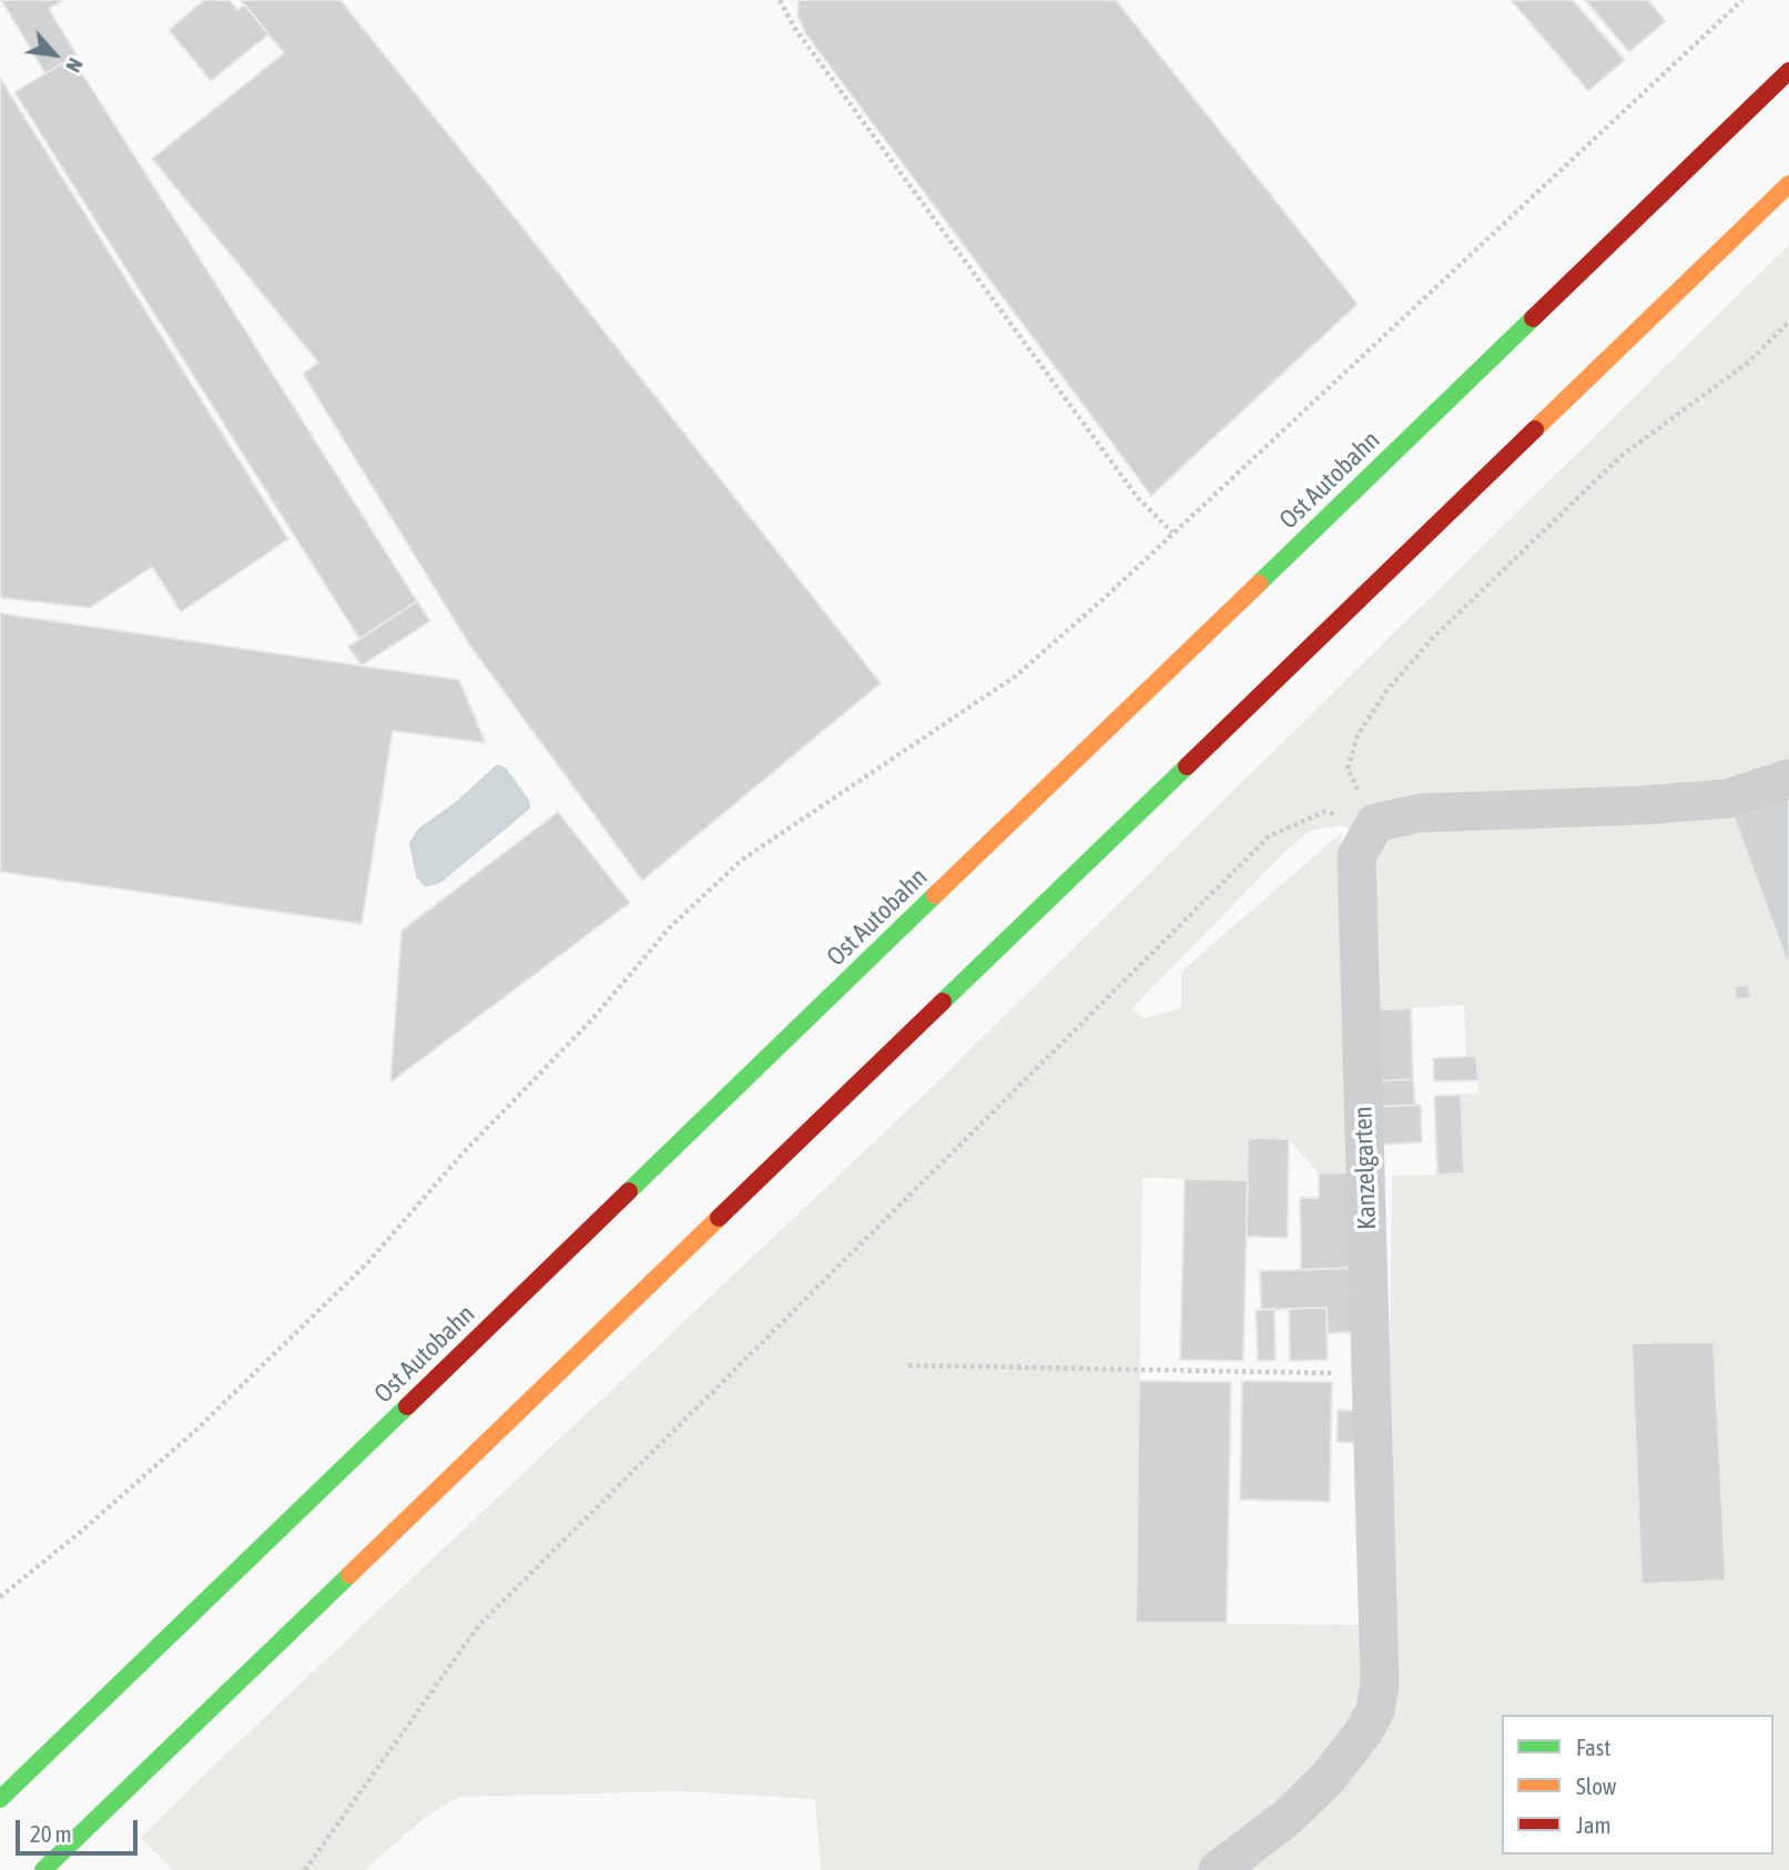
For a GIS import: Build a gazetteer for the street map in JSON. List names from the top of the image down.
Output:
{
  "streets": {
    "highway": ["Ost Autobahn"],
    "street": ["Kanzelgarten"]
  },
  "legend": ["Fast", "Slow", "Jam"],
  "scale_bar": "20 m",
  "north": "bottom right"
}
